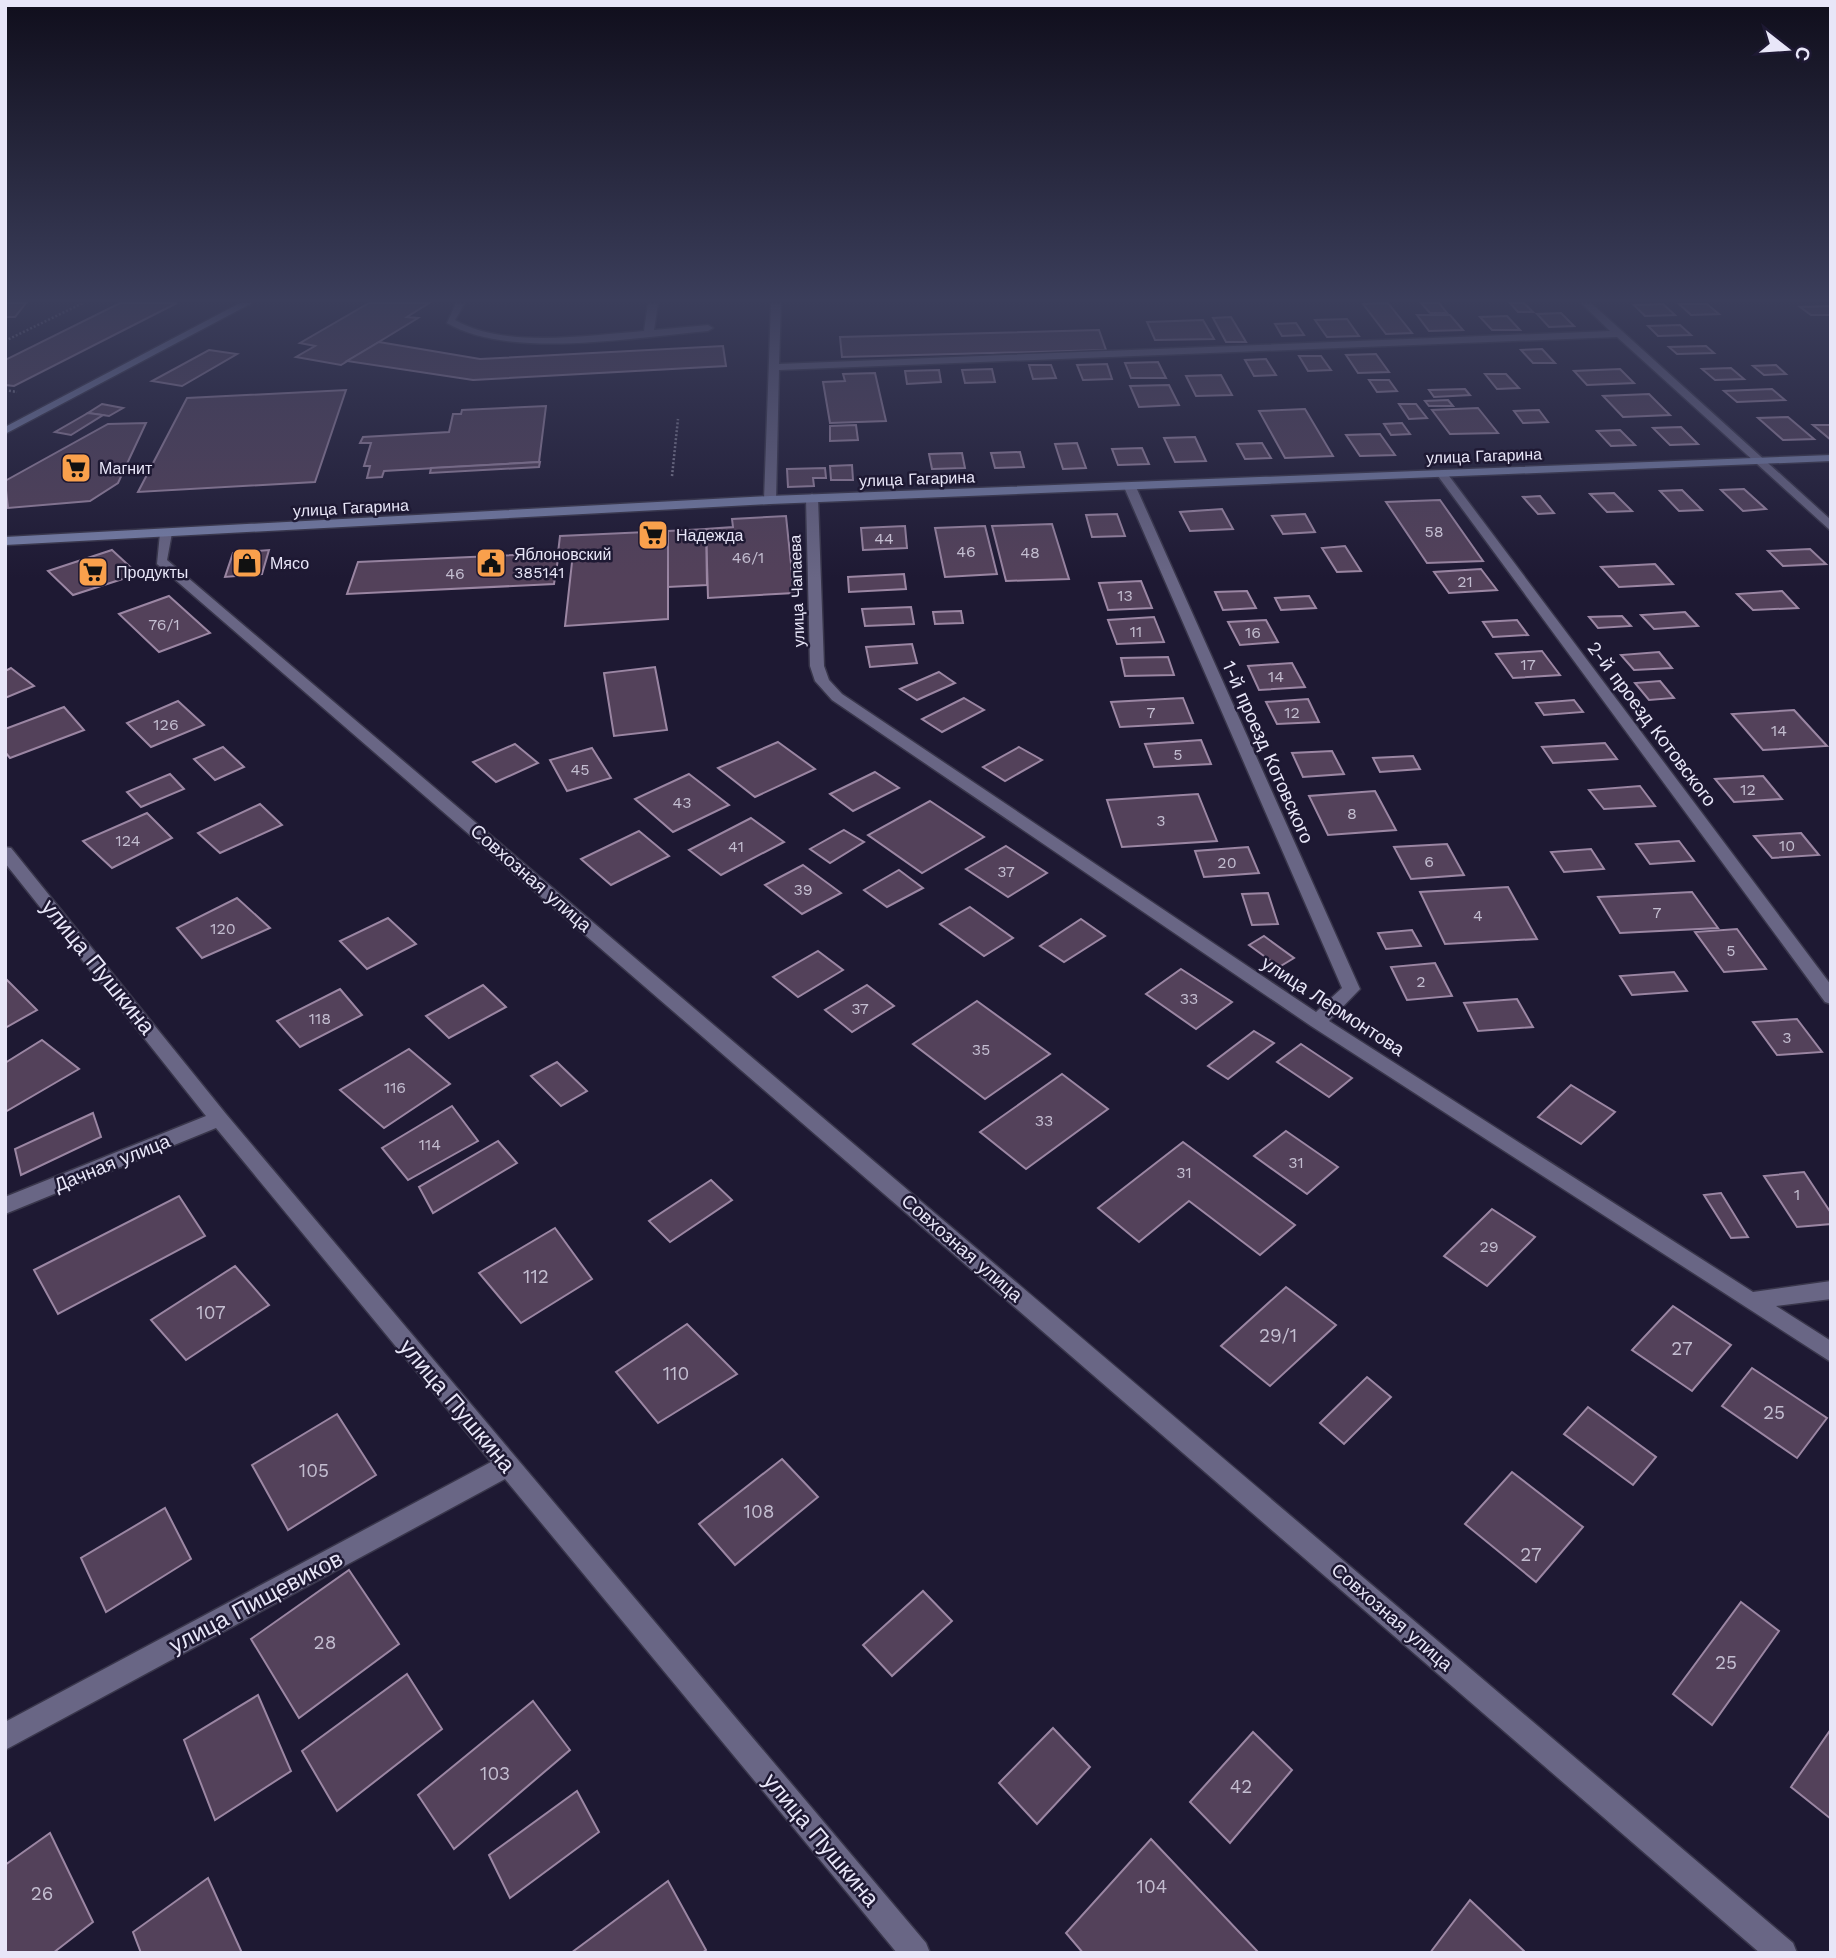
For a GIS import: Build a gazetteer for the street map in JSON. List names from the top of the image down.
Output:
{
  "streets": {
    "street": [
      "улица Гагарина",
      "улица Чапаева",
      "2-й проезд Котовского",
      "1-й проезд Котовского",
      "Совхозная улица",
      "улица Пушкина",
      "улица Лермонтова",
      "Дачная улица",
      "улица Пищевиков"
    ]
  },
  "crossings": [
    ["улица Гагарина", "улица Чапаева"],
    ["улица Гагарина", "2-й проезд Котовского"],
    ["улица Гагарина", "1-й проезд Котовского"],
    ["улица Гагарина", "Совхозная улица"],
    ["улица Чапаева", "улица Лермонтова"],
    ["1-й проезд Котовского", "улица Лермонтова"],
    ["улица Пушкина", "Дачная улица"],
    ["улица Пушкина", "улица Пищевиков"]
  ],
  "places": {
    "supermarket": ["Магнит", "Надежда", "Продукты"],
    "shop": ["Мясо"],
    "public building": ["Яблоновский 385141"]
  },
  "house_numbers": [
    "58",
    "44",
    "46",
    "48",
    "46/1",
    "46",
    "21",
    "13",
    "76/1",
    "11",
    "16",
    "17",
    "14",
    "7",
    "12",
    "126",
    "14",
    "5",
    "45",
    "12",
    "43",
    "8",
    "3",
    "124",
    "10",
    "41",
    "6",
    "20",
    "37",
    "39",
    "7",
    "4",
    "120",
    "5",
    "2",
    "33",
    "37",
    "118",
    "3",
    "35",
    "116",
    "33",
    "114",
    "31",
    "31",
    "1",
    "29",
    "112",
    "107",
    "29/1",
    "27",
    "110",
    "25",
    "105",
    "108",
    "27",
    "28",
    "25",
    "103",
    "42",
    "104",
    "26"
  ],
  "north": "right"
}
